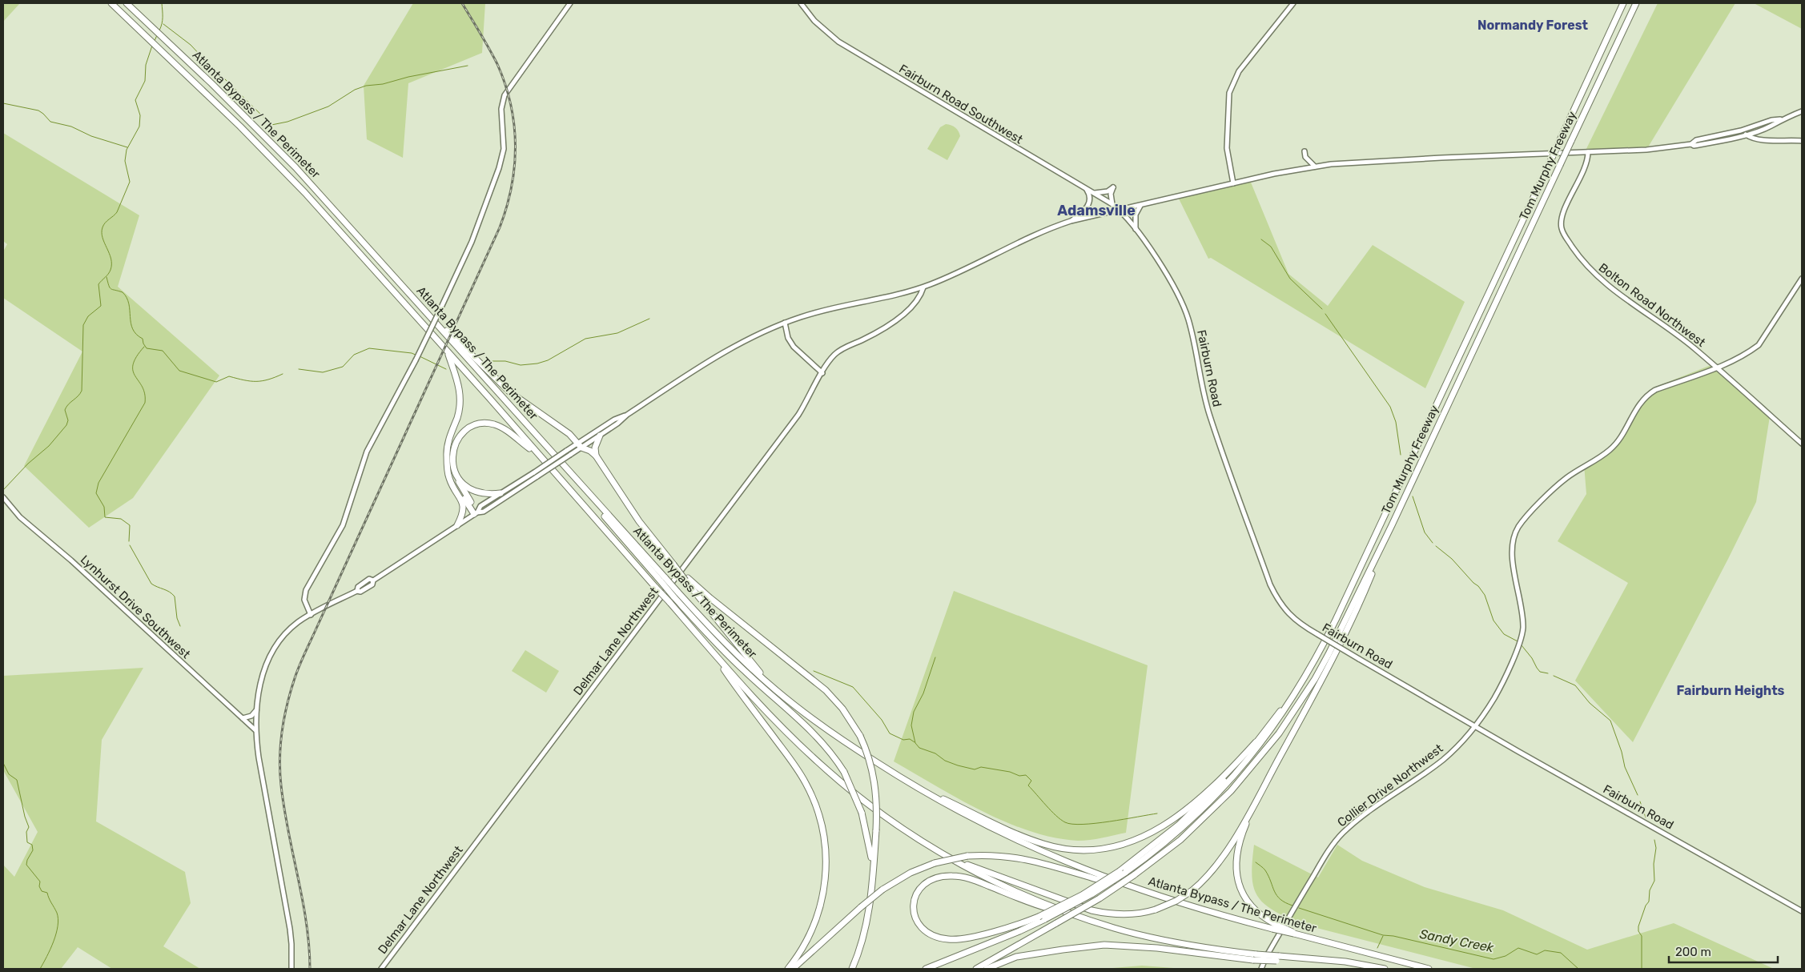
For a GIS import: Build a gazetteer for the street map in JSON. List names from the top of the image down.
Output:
{
  "streets": {
    "highway": ["Atlanta Bypass / The Perimeter", "Tom Murphy Freeway"],
    "street": [
      "Fairburn Road Southwest",
      "Bolton Road Northwest",
      "Fairburn Road",
      "Lynhurst Drive Southwest",
      "Delmar Lane Northwest",
      "Collier Drive Northwest"
    ]
  },
  "crossings": [
    ["Fairburn Road Southwest", "Fairburn Road"],
    ["Bolton Road Northwest", "Collier Drive Northwest"],
    ["Fairburn Road", "Collier Drive Northwest"]
  ],
  "districts": ["Normandy Forest", "Adamsville", "Fairburn Heights"],
  "water": ["Sandy Creek"],
  "scale_bar": "200 m"
}
